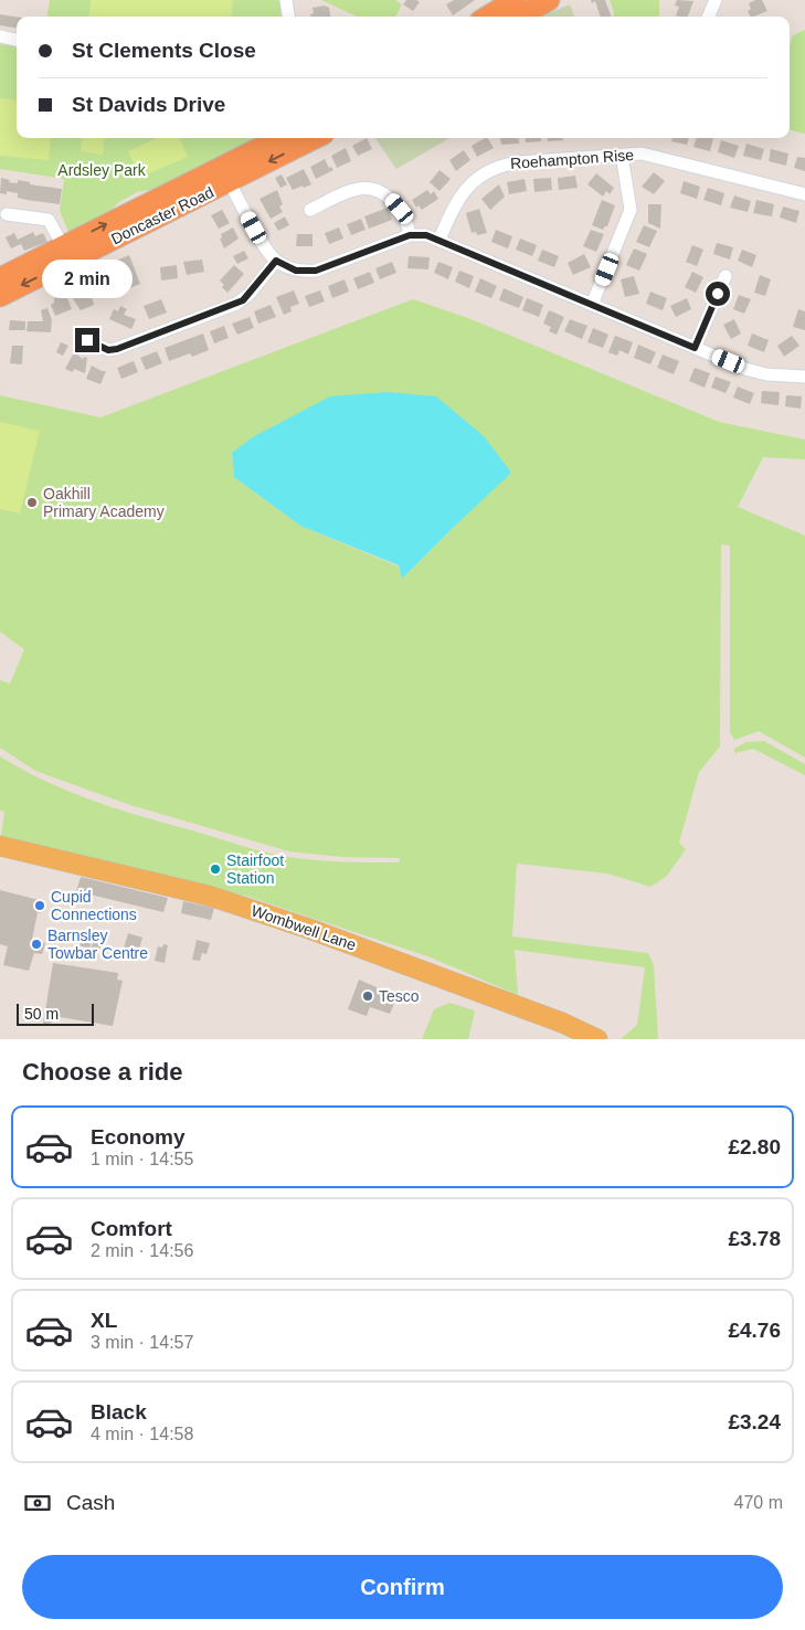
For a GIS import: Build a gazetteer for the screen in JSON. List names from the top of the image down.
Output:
{
  "streets": {
    "highway": ["Doncaster Road"],
    "main road": ["Wombwell Lane"],
    "street": ["Roehampton Rise"]
  },
  "parks": ["Ardsley Park"],
  "places": [
    "Oakhill Primary Academy",
    "Stairfoot Station",
    "Cupid Connections",
    "Barnsley Towbar Centre",
    "Tesco"
  ],
  "scale_bar": "50 m",
  "page": {
    "banner": ["St Clements Close", "St Davids Drive"],
    "bubble": "2 min",
    "scale": "50 m",
    "heading": "Choose a ride",
    "list": [
      {
        "name": "Economy",
        "note": "1 min · 14:55",
        "value": "£2.80"
      },
      {
        "name": "Comfort",
        "note": "2 min · 14:56",
        "value": "£3.78"
      },
      {
        "name": "XL",
        "note": "3 min · 14:57",
        "value": "£4.76"
      },
      {
        "name": "Black",
        "note": "4 min · 14:58",
        "value": "£3.24"
      }
    ],
    "pay": ["Cash", "470 m"],
    "buttons": "Confirm"
  }
}
